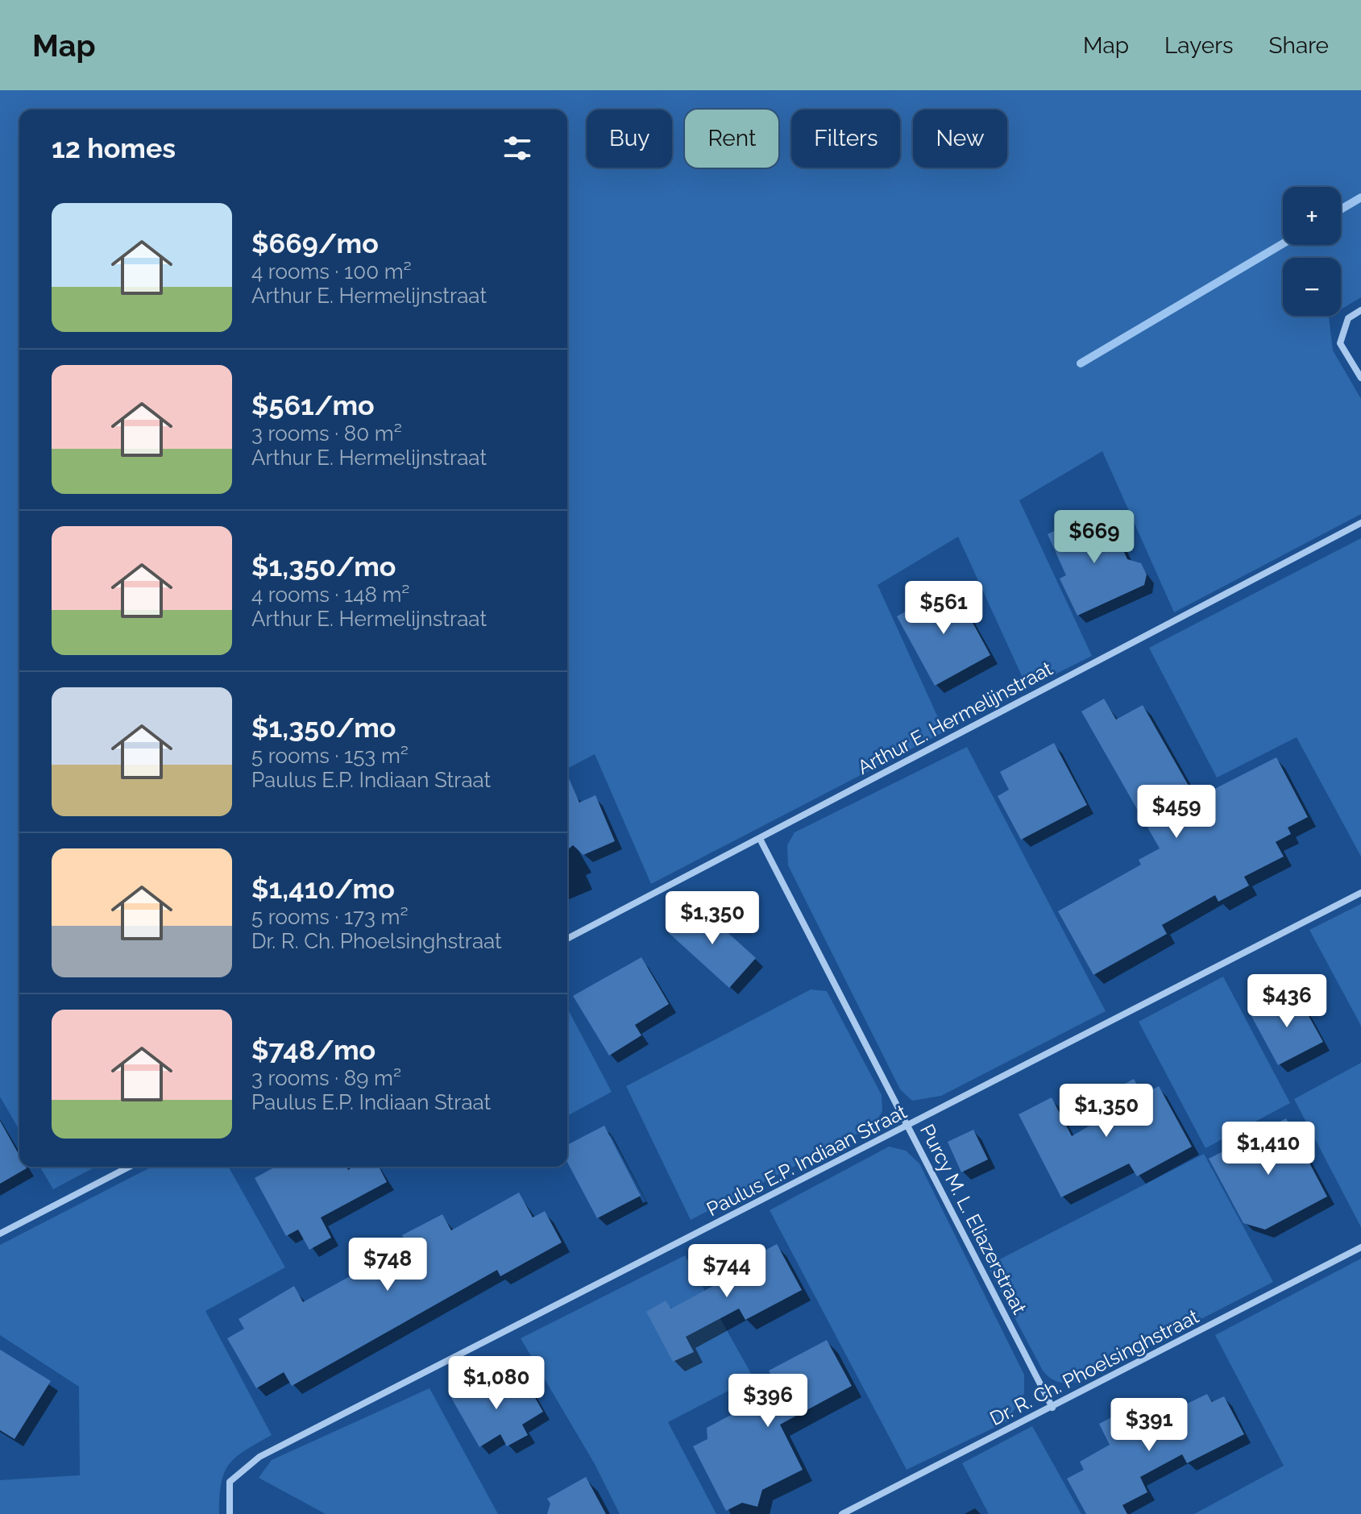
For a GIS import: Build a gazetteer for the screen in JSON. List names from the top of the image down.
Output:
{
  "streets": {
    "street": [
      "Arthur E. Hermelijnstraat",
      "Paulus E.P. Indiaan Straat",
      "Purcy M. L. Eliazerstraat",
      "Dr. R. Ch. Phoelsinghstraat"
    ]
  },
  "crossings": [
    ["Arthur E. Hermelijnstraat", "Purcy M. L. Eliazerstraat"],
    ["Paulus E.P. Indiaan Straat", "Purcy M. L. Eliazerstraat"],
    ["Purcy M. L. Eliazerstraat", "Dr. R. Ch. Phoelsinghstraat"]
  ],
  "page": {
    "header": "Map",
    "nav": ["Map", "Layers", "Share"],
    "chip": [
      "Buy",
      "Rent",
      "Filters",
      "New"
    ],
    "heading": "12 homes",
    "map_buttons": ["+", "−"],
    "list": [
      {
        "name": "$669/mo",
        "note": "4 rooms · 100 m² · Arthur E. Hermelijnstraat"
      },
      {
        "name": "$561/mo",
        "note": "3 rooms · 80 m² · Arthur E. Hermelijnstraat"
      },
      {
        "name": "$1,350/mo",
        "note": "4 rooms · 148 m² · Arthur E. Hermelijnstraat"
      },
      {
        "name": "$1,350/mo",
        "note": "5 rooms · 153 m² · Paulus E.P. Indiaan Straat"
      },
      {
        "name": "$1,410/mo",
        "note": "5 rooms · 173 m² · Dr. R. Ch. Phoelsinghstraat"
      },
      {
        "name": "$748/mo",
        "note": "3 rooms · 89 m² · Paulus E.P. Indiaan Straat"
      }
    ],
    "price": [
      "$669",
      "$561",
      "$459",
      "$1,350",
      "$436",
      "$1,350",
      "$1,410",
      "$748",
      "$744",
      "$1,080",
      "$396",
      "$391"
    ]
  }
}
